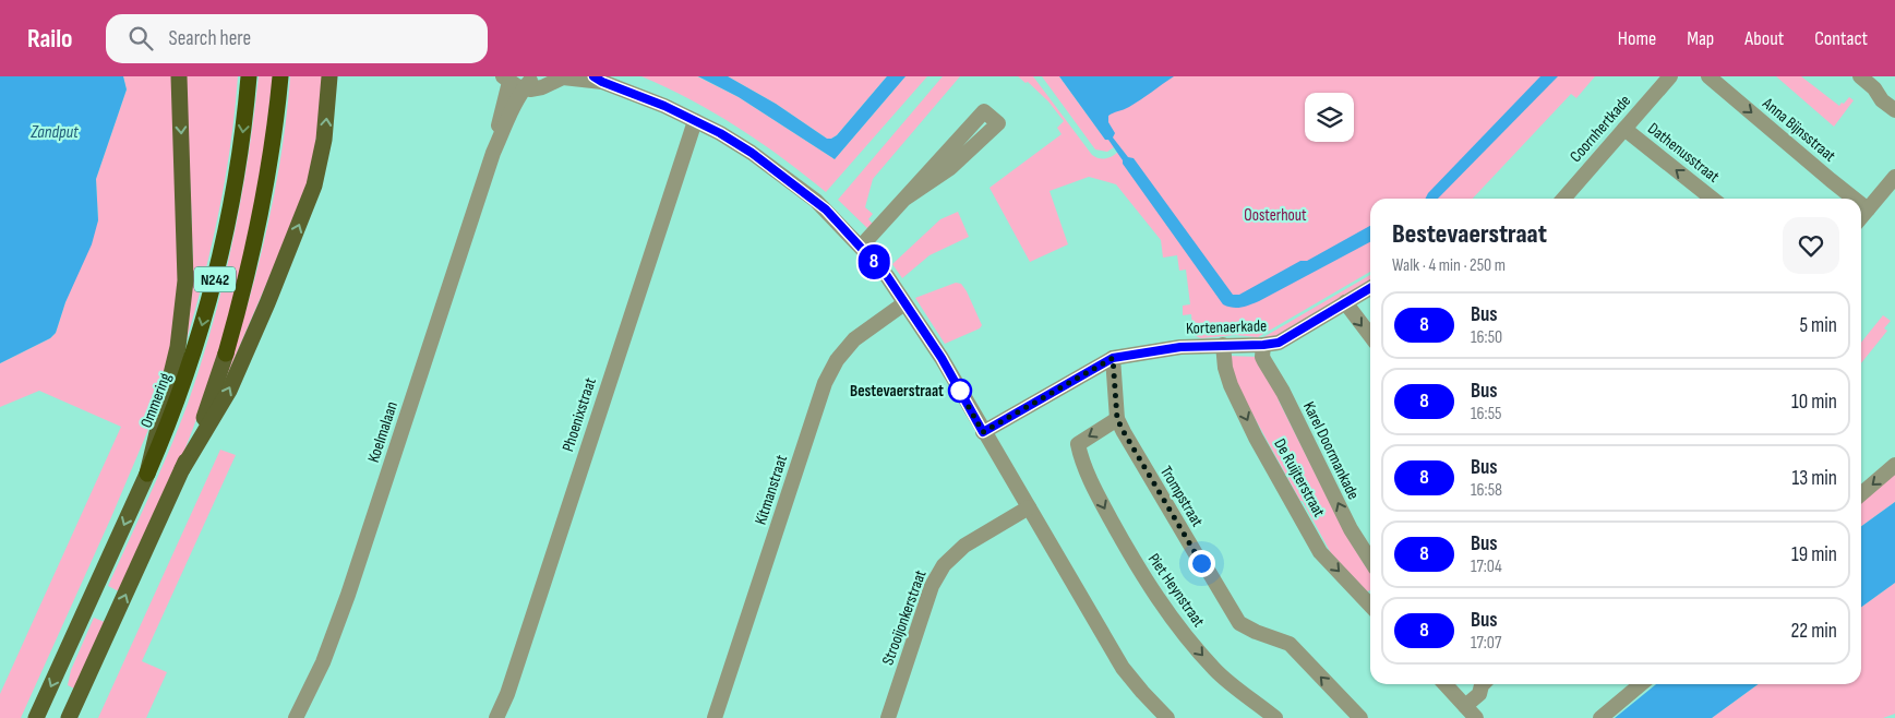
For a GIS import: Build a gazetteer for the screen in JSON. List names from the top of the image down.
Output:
{
  "streets": {
    "highway": ["N242", "Ommering"],
    "street": [
      "Coornhertkade",
      "Anna Bijnsstraat",
      "Dathenusstraat",
      "Kortenaerkade",
      "Phoenixstraat",
      "Koelmalaan",
      "Karel Doormankade",
      "De Ruijterstraat",
      "Kitmanstraat",
      "Trompstraat",
      "Piet Heynstraat",
      "Strooijonkerstraat"
    ]
  },
  "crossings": [
    ["Coornhertkade", "Dathenusstraat"],
    ["N242", "Ommering"],
    ["Kortenaerkade", "Karel Doormankade"],
    ["Kortenaerkade", "De Ruijterstraat"],
    ["Kortenaerkade", "Trompstraat"],
    ["Trompstraat", "Piet Heynstraat"]
  ],
  "one_way": [
    "Anna Bijnsstraat",
    "Dathenusstraat",
    "Karel Doormankade",
    "De Ruijterstraat"
  ],
  "water": ["Zandput"],
  "parks": ["Oosterhout"],
  "places": ["Bestevaerstraat"],
  "lines": ["bus line 8"],
  "page": {
    "header": "Railo",
    "search": "Search here",
    "nav": [
      "Home",
      "Map",
      "About",
      "Contact"
    ],
    "on_map": "8",
    "heading": ["Bestevaerstraat", "Walk · 4 min · 250 m"],
    "list": [
      {
        "mark": "8",
        "name": "Bus",
        "note": "16:50",
        "value": "5 min"
      },
      {
        "mark": "8",
        "name": "Bus",
        "note": "16:55",
        "value": "10 min"
      },
      {
        "mark": "8",
        "name": "Bus",
        "note": "16:58",
        "value": "13 min"
      },
      {
        "mark": "8",
        "name": "Bus",
        "note": "17:04",
        "value": "19 min"
      },
      {
        "mark": "8",
        "name": "Bus",
        "note": "17:07",
        "value": "22 min"
      }
    ]
  }
}
